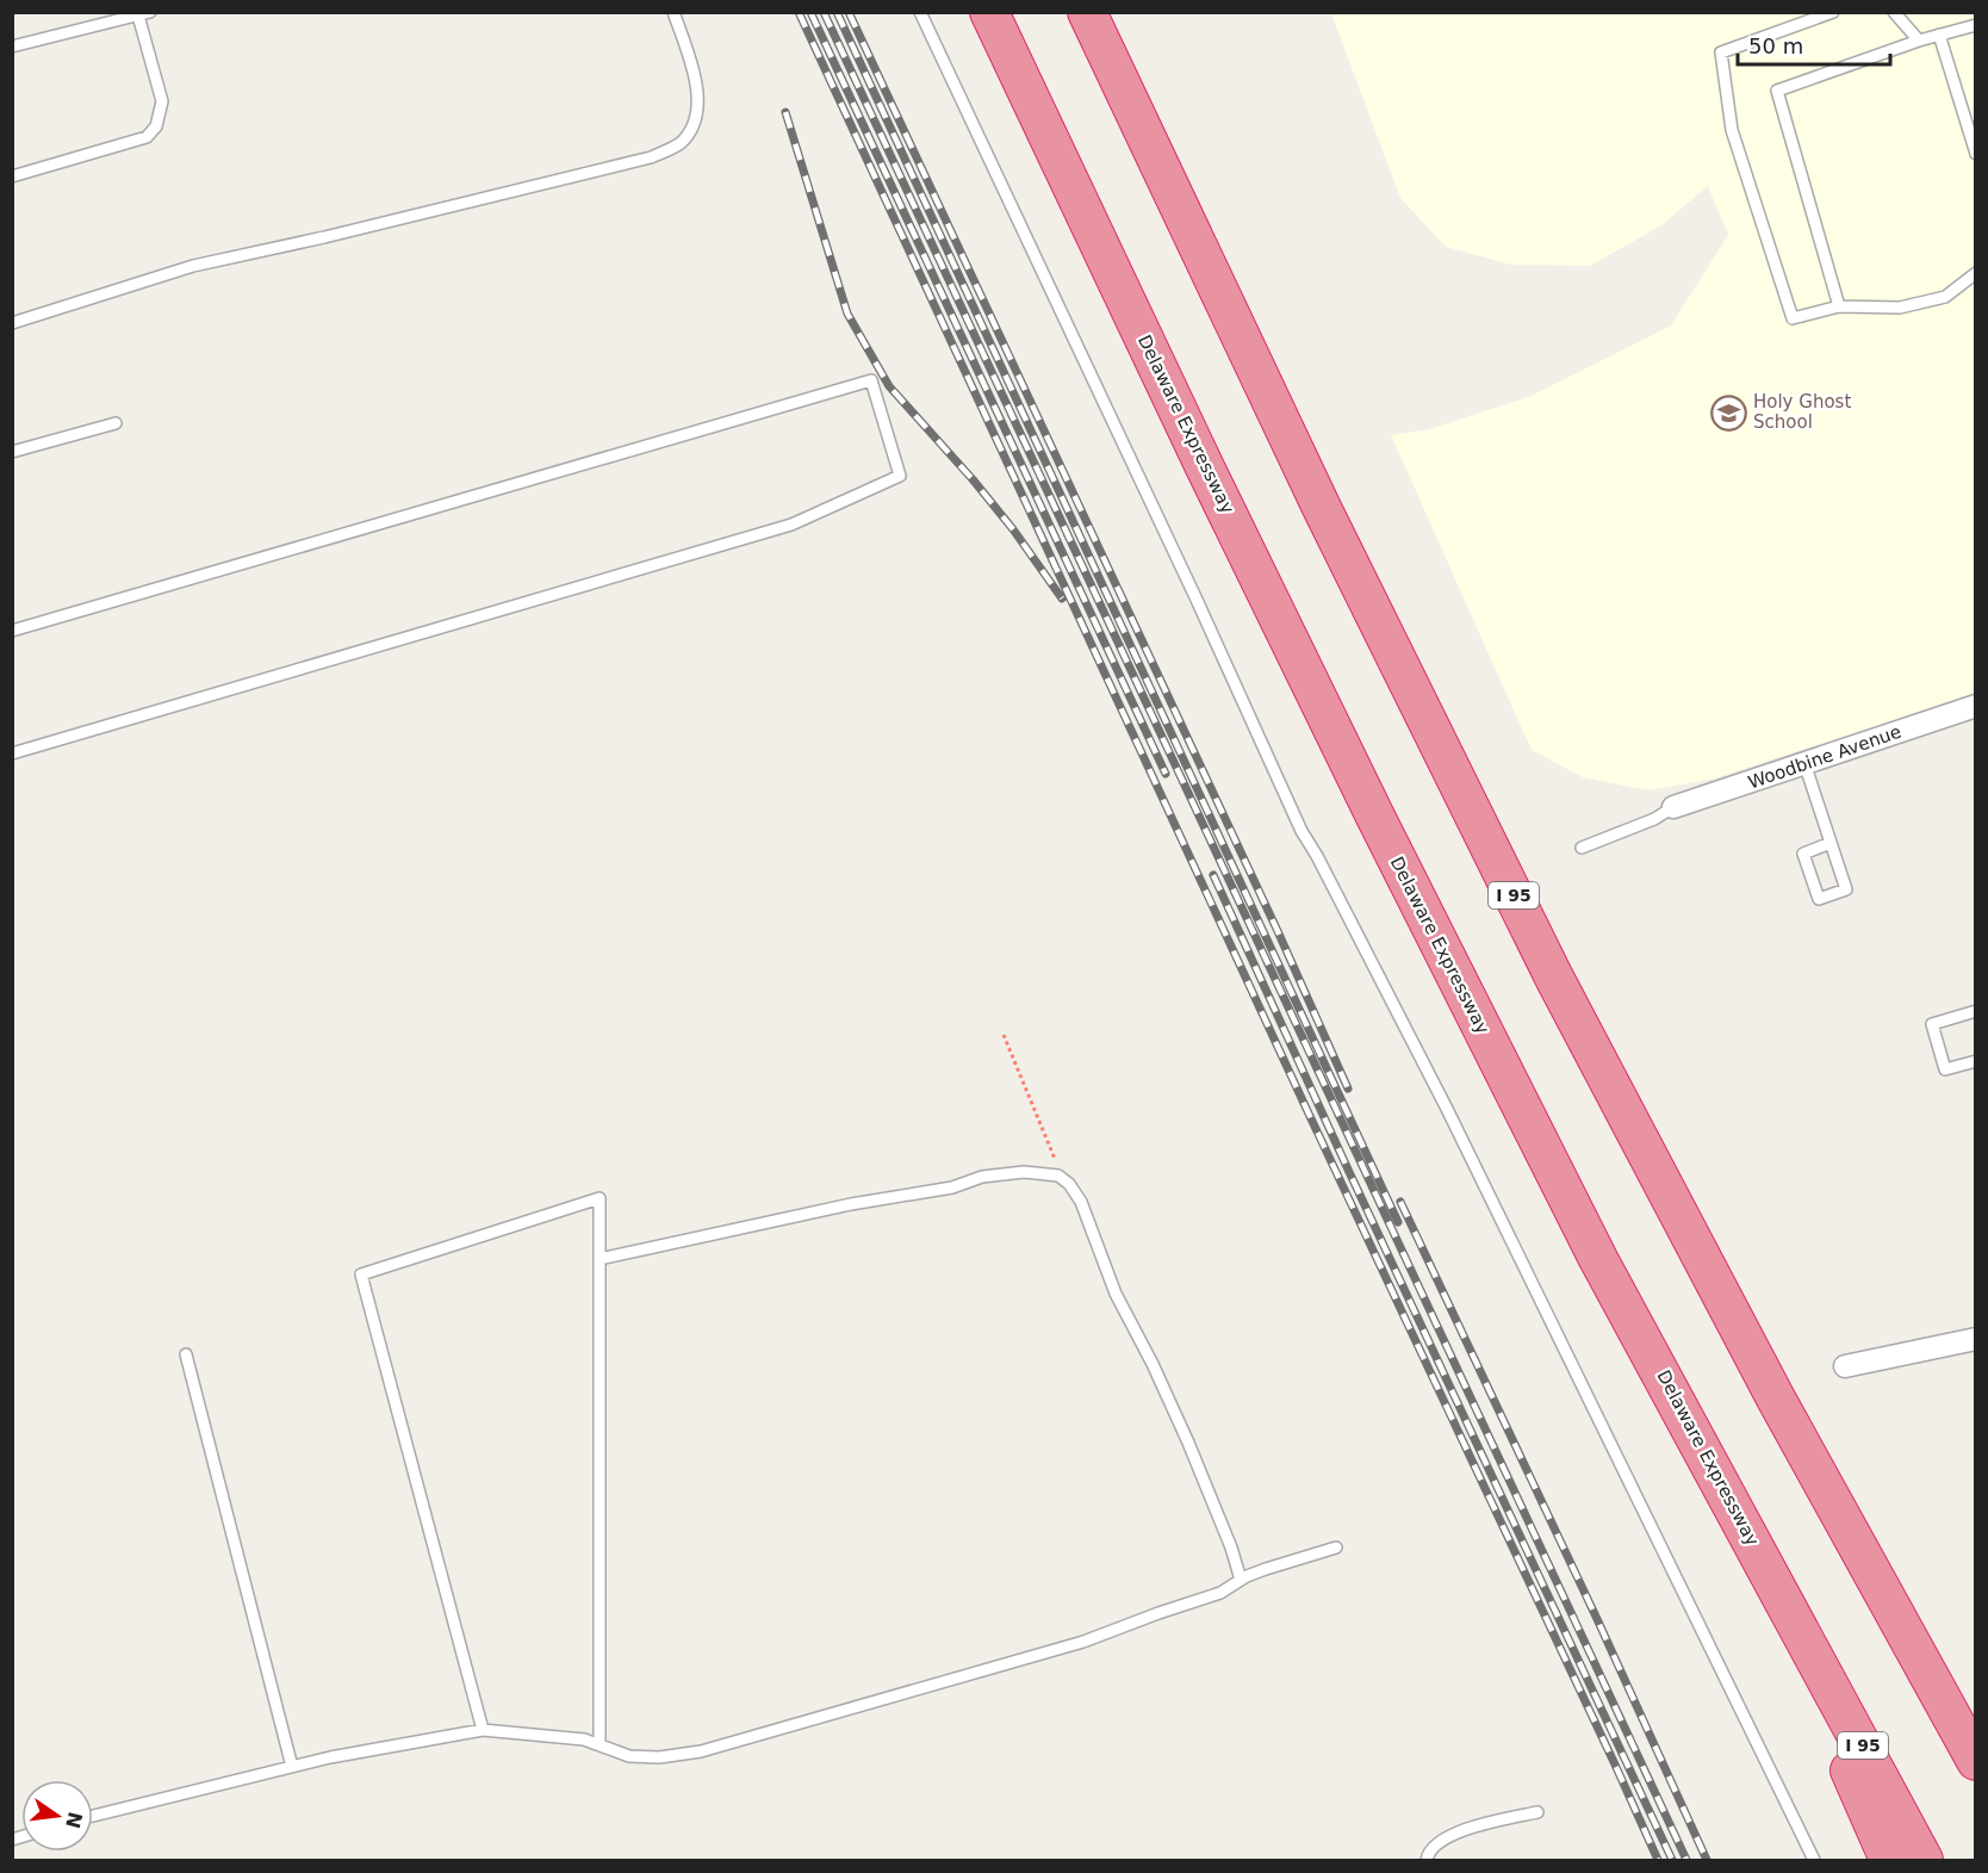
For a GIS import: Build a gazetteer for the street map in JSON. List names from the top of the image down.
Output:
{
  "streets": {
    "highway": ["Delaware Expressway", "I 95"],
    "street": ["Woodbine Avenue"]
  },
  "places": {
    "school or university": ["Holy Ghost School"]
  },
  "scale_bar": "50 m",
  "north": "right"
}
